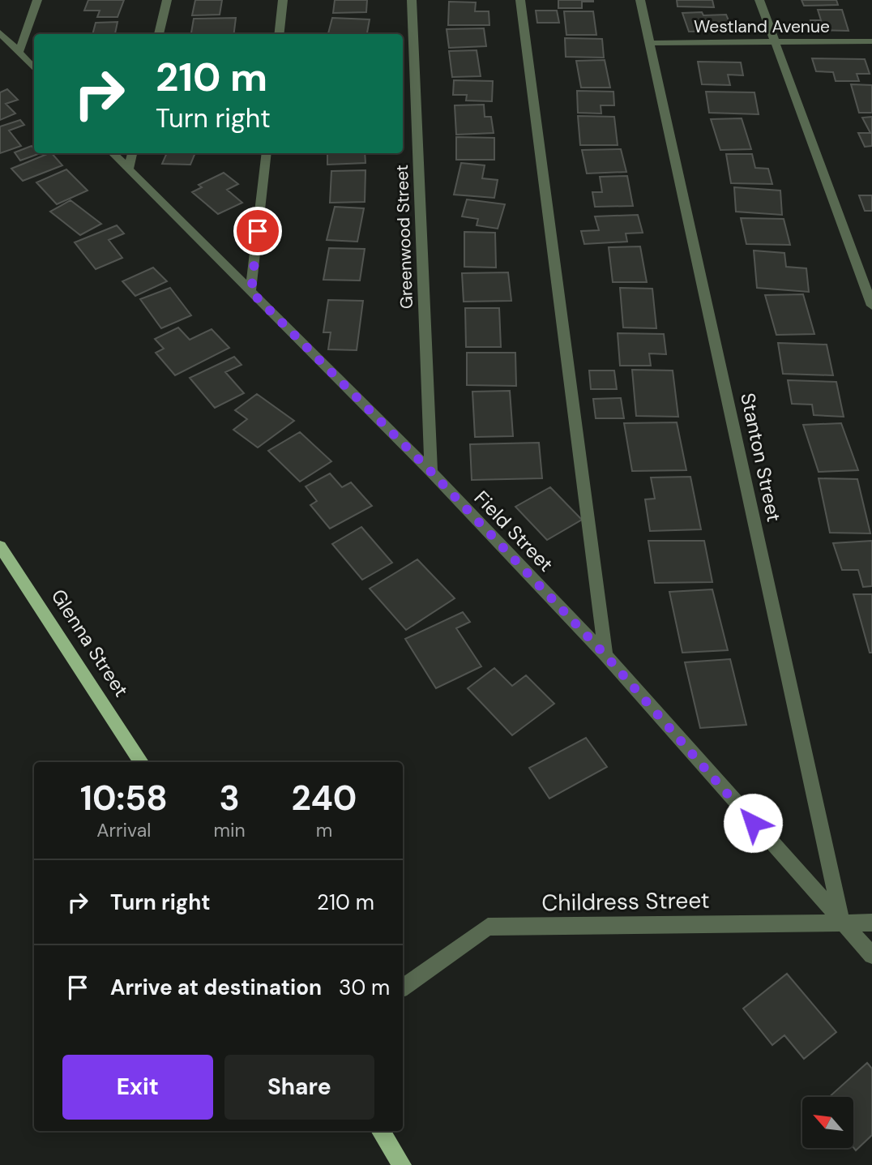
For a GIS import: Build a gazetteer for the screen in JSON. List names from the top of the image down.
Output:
{
  "streets": {
    "main road": ["Glenna Street"],
    "street": [
      "Westland Avenue",
      "Greenwood Street",
      "Stanton Street",
      "Field Street",
      "Childress Street"
    ]
  },
  "crossings": [
    ["Westland Avenue", "Stanton Street"],
    ["Greenwood Street", "Field Street"],
    ["Stanton Street", "Field Street"],
    ["Stanton Street", "Childress Street"],
    ["Field Street", "Childress Street"]
  ],
  "north": "top left",
  "page": {
    "turn": ["210 m", "Turn right"],
    "eta": [
      "10:58",
      "Arrival",
      "3",
      "min",
      "240",
      "m"
    ],
    "list": [
      {
        "name": "Turn right",
        "value": "210 m"
      },
      {
        "name": "Arrive at destination",
        "value": "30 m"
      }
    ],
    "buttons": ["Exit", "Share"]
  }
}
